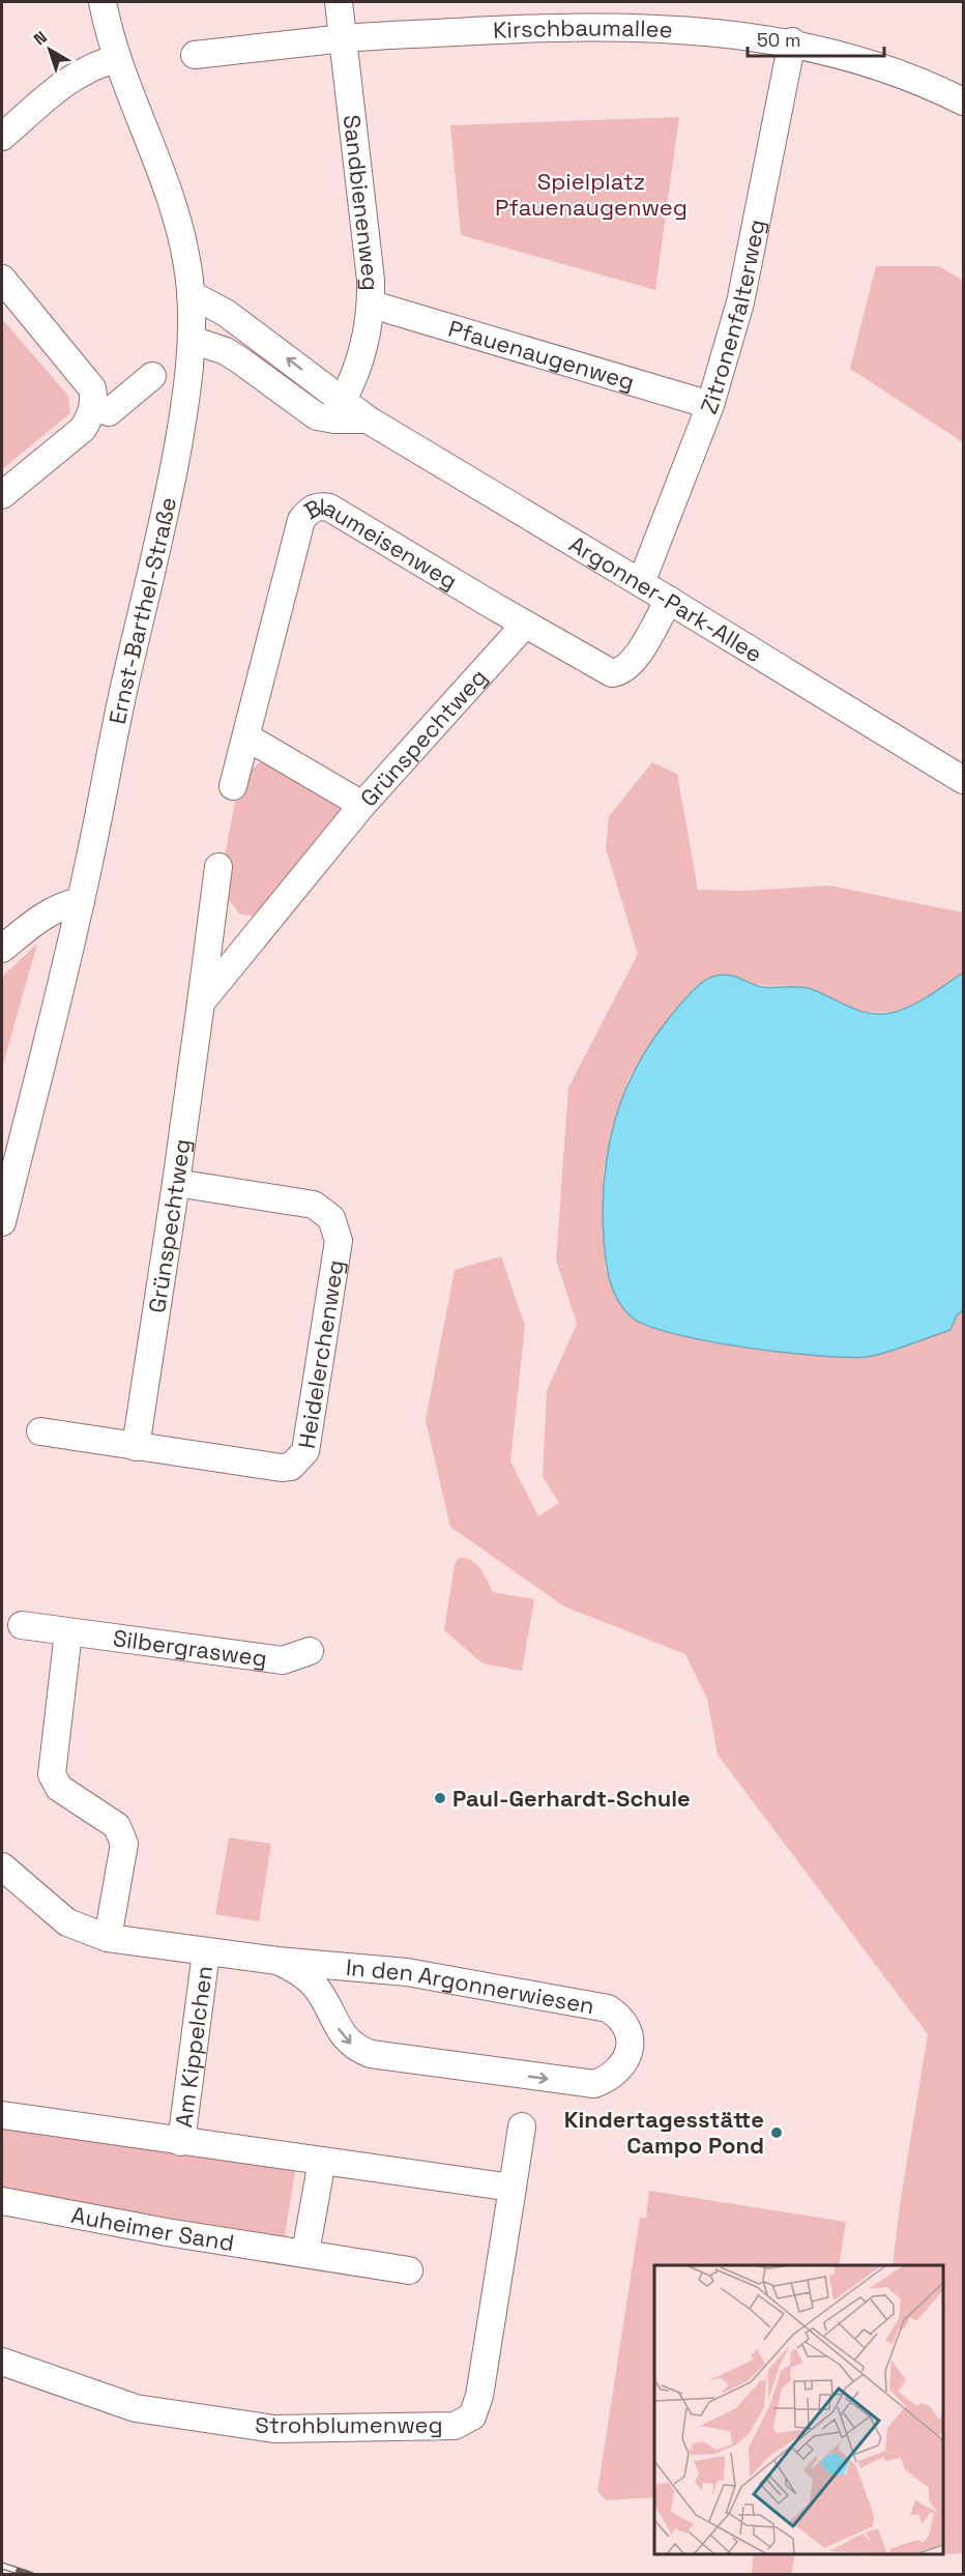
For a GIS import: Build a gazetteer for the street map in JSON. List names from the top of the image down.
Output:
{
  "streets": {
    "street": [
      "Kirschbaumallee",
      "Sandbienenweg",
      "Zitronenfalterweg",
      "Pfauenaugenweg",
      "Blaumeisenweg",
      "Argonner-Park-Allee",
      "Ernst-Barthel-Straße",
      "Grünspechtweg",
      "Heidelerchenweg",
      "Silbergrasweg",
      "In den Argonnerwiesen",
      "Am Kippelchen",
      "Auheimer Sand",
      "Strohblumenweg"
    ]
  },
  "crossings": [
    ["Kirschbaumallee", "Sandbienenweg"],
    ["Kirschbaumallee", "Zitronenfalterweg"],
    ["Sandbienenweg", "Pfauenaugenweg"],
    ["Sandbienenweg", "Argonner-Park-Allee"],
    ["Zitronenfalterweg", "Pfauenaugenweg"],
    ["Zitronenfalterweg", "Argonner-Park-Allee"],
    ["Blaumeisenweg", "Grünspechtweg"],
    ["Argonner-Park-Allee", "Ernst-Barthel-Straße"],
    ["Grünspechtweg", "Heidelerchenweg"],
    ["In den Argonnerwiesen", "Am Kippelchen"]
  ],
  "parks": ["Spielplatz Pfauenaugenweg"],
  "places": ["Paul-Gerhardt-Schule", "Kindertagesstätte Campo Pond"],
  "scale_bar": "50 m",
  "north": "top left"
}
